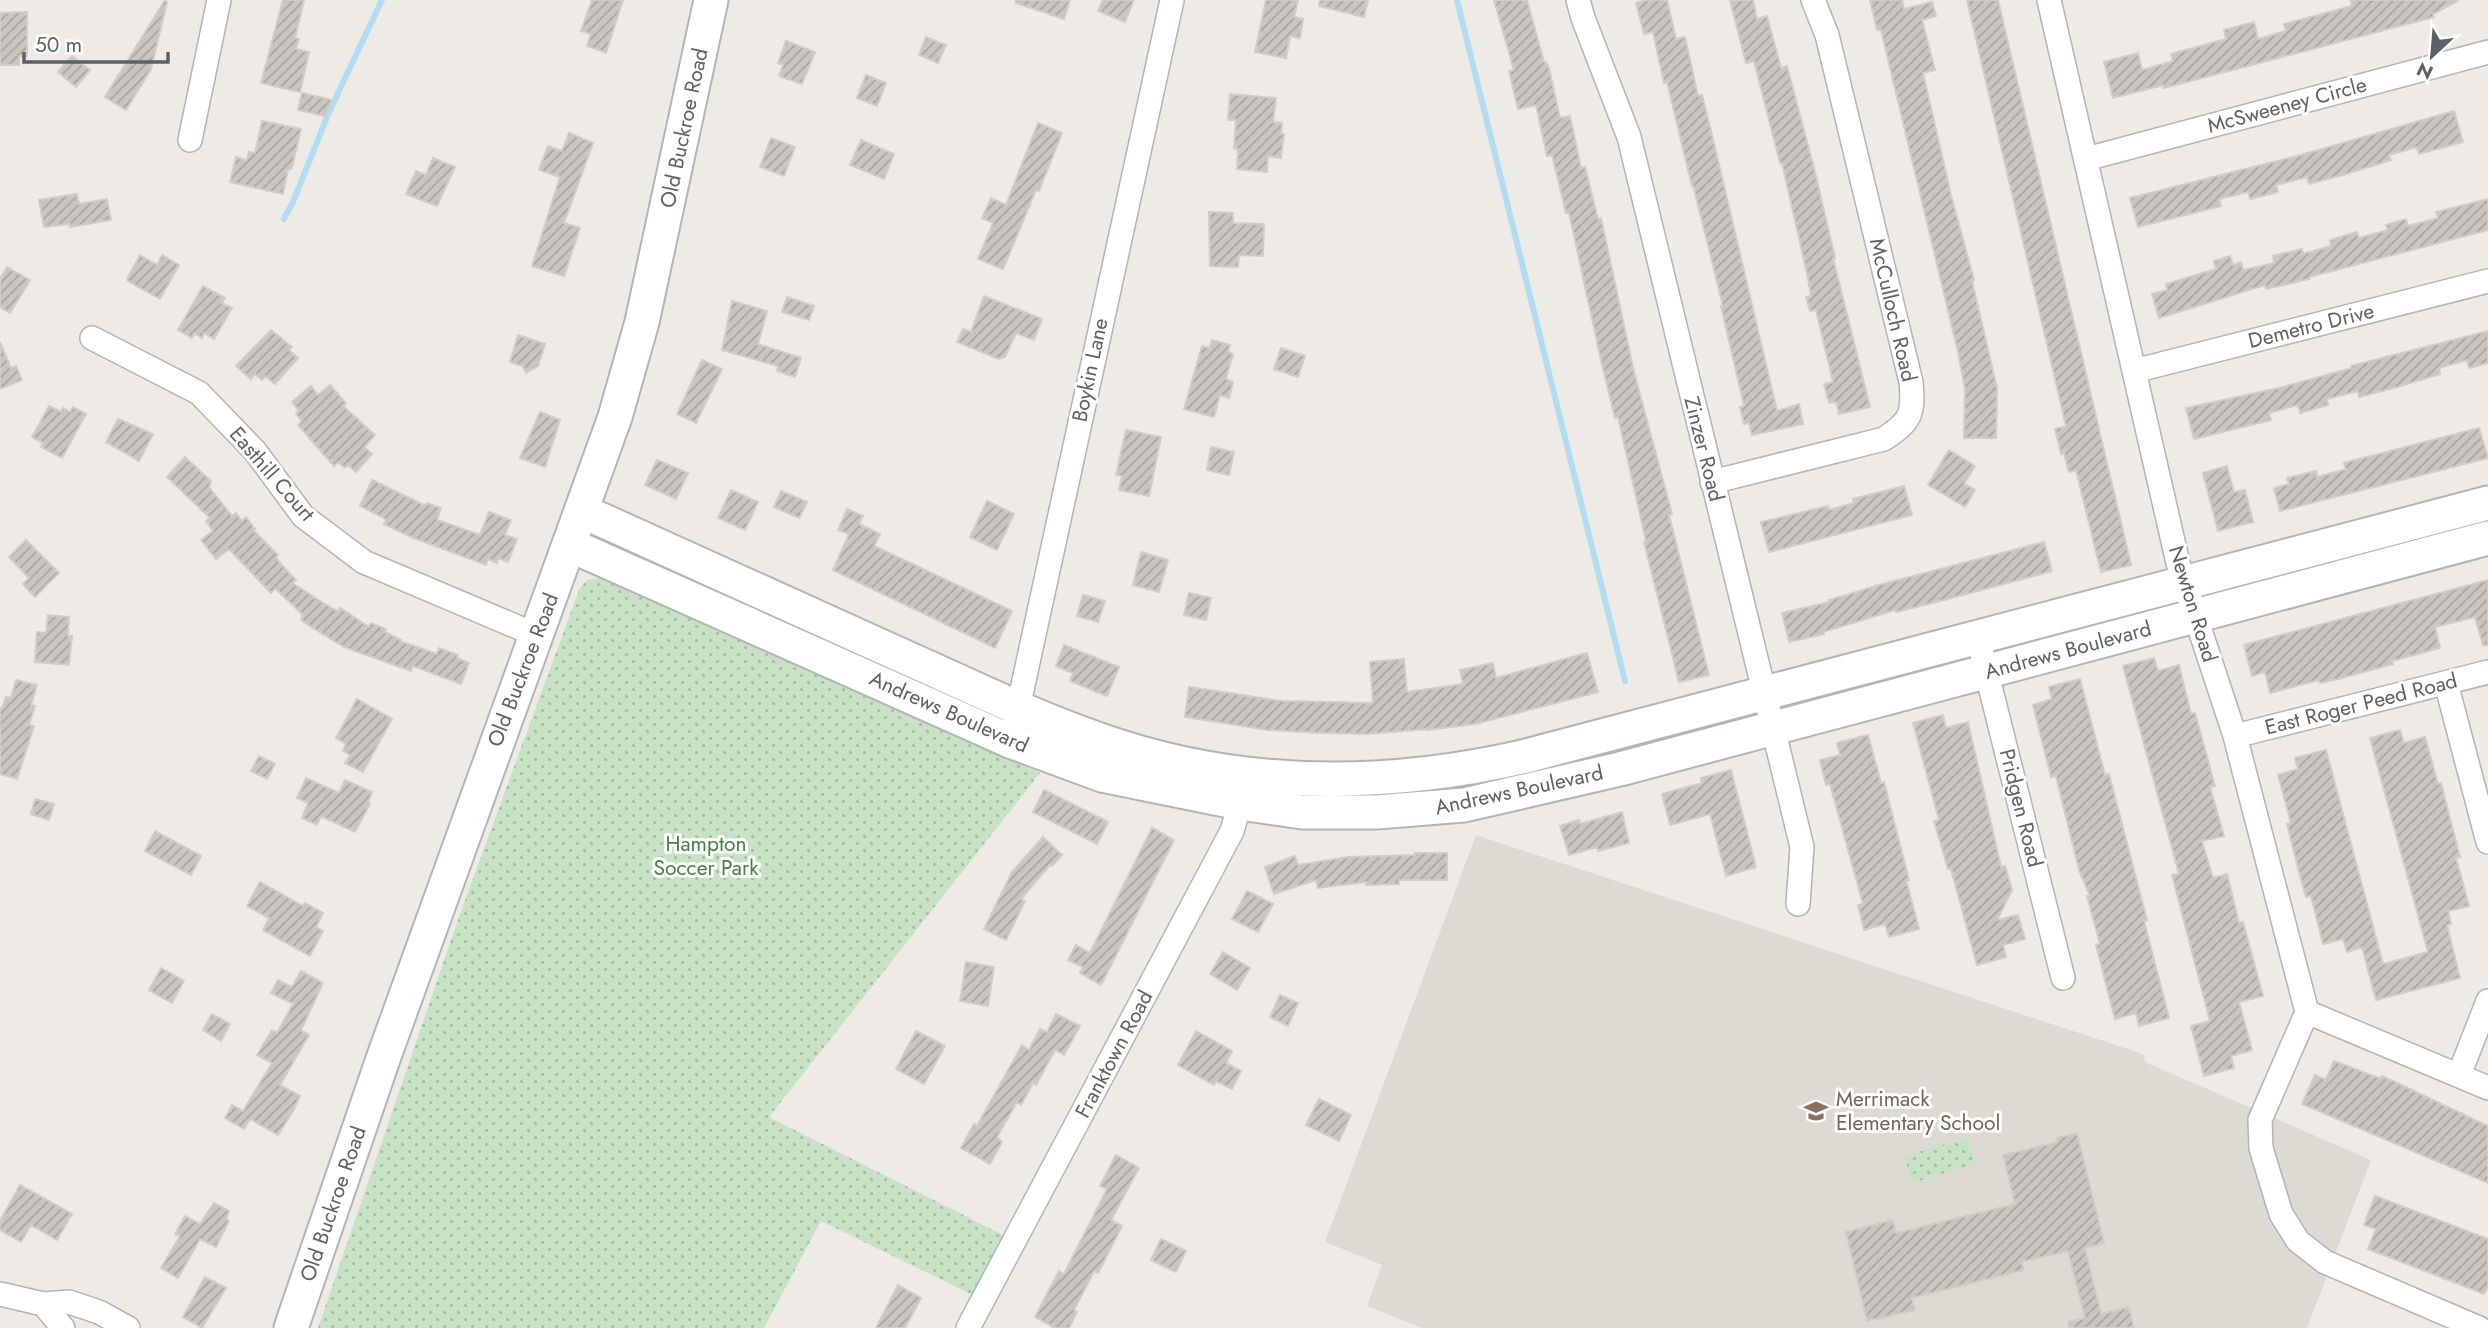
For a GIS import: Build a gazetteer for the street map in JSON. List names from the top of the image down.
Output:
{
  "streets": {
    "street": [
      "McSweeney Circle",
      "Old Buckroe Road",
      "McCulloch Road",
      "Demetro Drive",
      "Boykin Lane",
      "Zinzer Road",
      "Easthill Court",
      "Newton Road",
      "Andrews Boulevard",
      "East Roger Peed Road",
      "Pridgen Road",
      "Franktown Road"
    ]
  },
  "crossings": [
    ["McSweeney Circle", "Newton Road"],
    ["Old Buckroe Road", "Easthill Court"],
    ["Old Buckroe Road", "Andrews Boulevard"],
    ["McCulloch Road", "Zinzer Road"],
    ["Demetro Drive", "Newton Road"],
    ["Boykin Lane", "Andrews Boulevard"],
    ["Zinzer Road", "Andrews Boulevard"],
    ["Newton Road", "Andrews Boulevard"],
    ["Newton Road", "East Roger Peed Road"],
    ["Andrews Boulevard", "Pridgen Road"],
    ["Andrews Boulevard", "Franktown Road"]
  ],
  "parks": ["Hampton Soccer Park"],
  "places": {
    "school or university": ["Merrimack Elementary School"]
  },
  "scale_bar": "50 m",
  "north": "bottom left"
}
